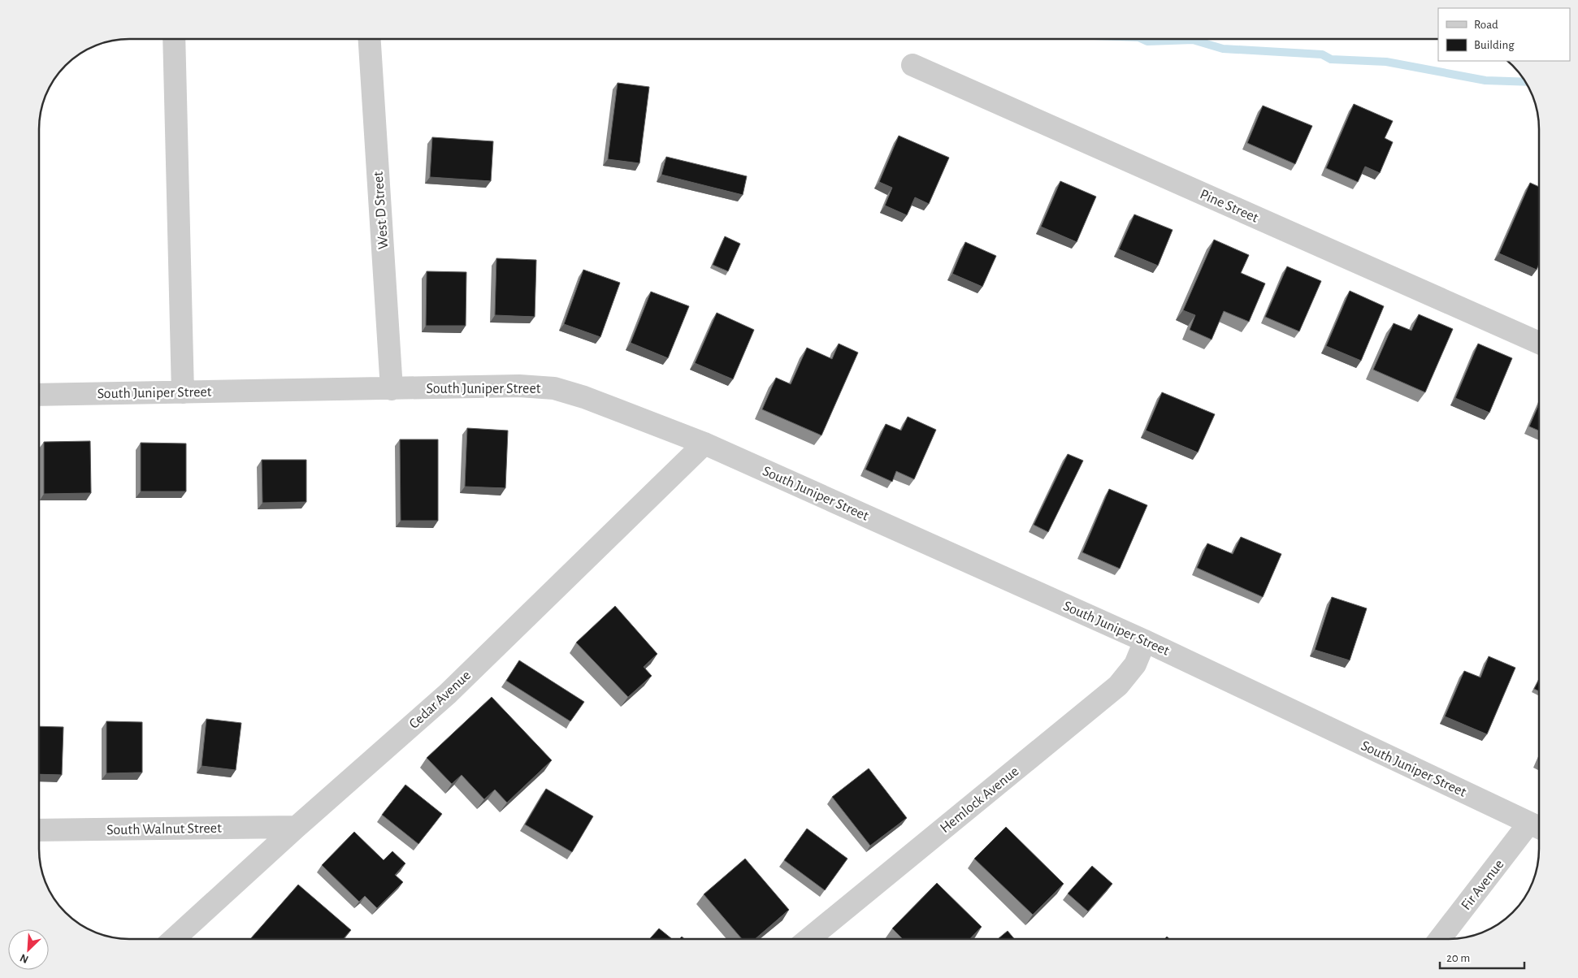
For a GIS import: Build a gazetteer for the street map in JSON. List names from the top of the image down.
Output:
{
  "streets": {
    "street": [
      "Pine Street",
      "West D Street",
      "South Juniper Street",
      "Cedar Avenue",
      "Hemlock Avenue",
      "South Walnut Street",
      "Fir Avenue"
    ]
  },
  "crossings": [
    ["West D Street", "South Juniper Street"],
    ["South Juniper Street", "Cedar Avenue"],
    ["South Juniper Street", "Hemlock Avenue"],
    ["South Juniper Street", "Fir Avenue"],
    ["Cedar Avenue", "South Walnut Street"]
  ],
  "legend": ["Road", "Building"],
  "scale_bar": "20 m",
  "north": "bottom left"
}
